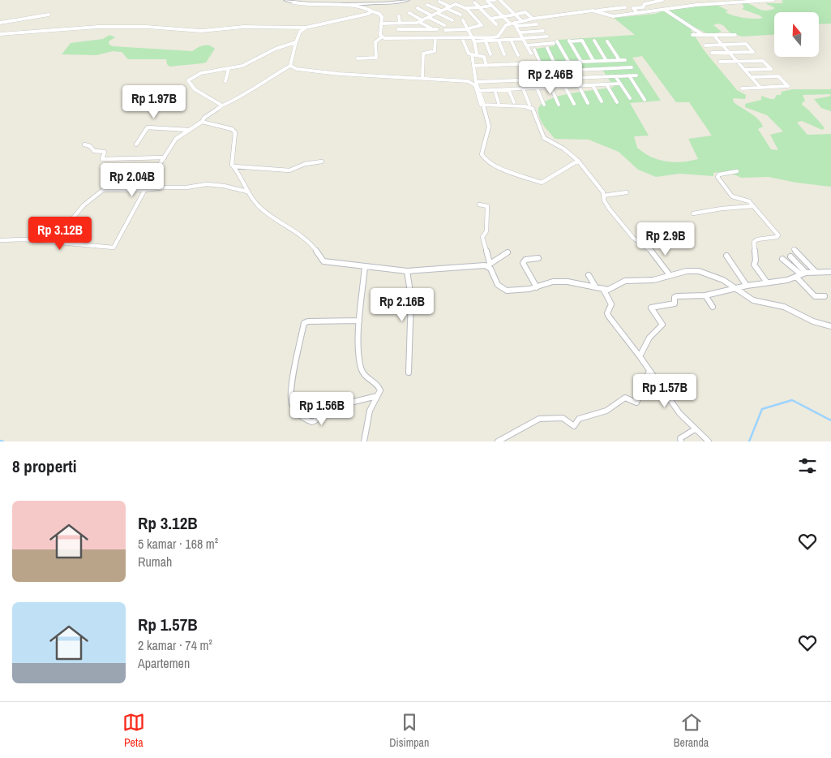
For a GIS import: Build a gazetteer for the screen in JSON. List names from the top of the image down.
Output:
{
  "north": "top",
  "page": {
    "price": [
      "Rp 2.46B",
      "Rp 1.97B",
      "Rp 2.04B",
      "Rp 3.12B",
      "Rp 2.9B",
      "Rp 2.16B",
      "Rp 1.57B",
      "Rp 1.56B"
    ],
    "heading": "8 properti",
    "list": [
      {
        "name": "Rp 3.12B",
        "note": "5 kamar · 168 m² · Rumah"
      },
      {
        "name": "Rp 1.57B",
        "note": "2 kamar · 74 m² · Apartemen"
      }
    ],
    "tabs": ["Peta", "Disimpan", "Beranda"]
  }
}
